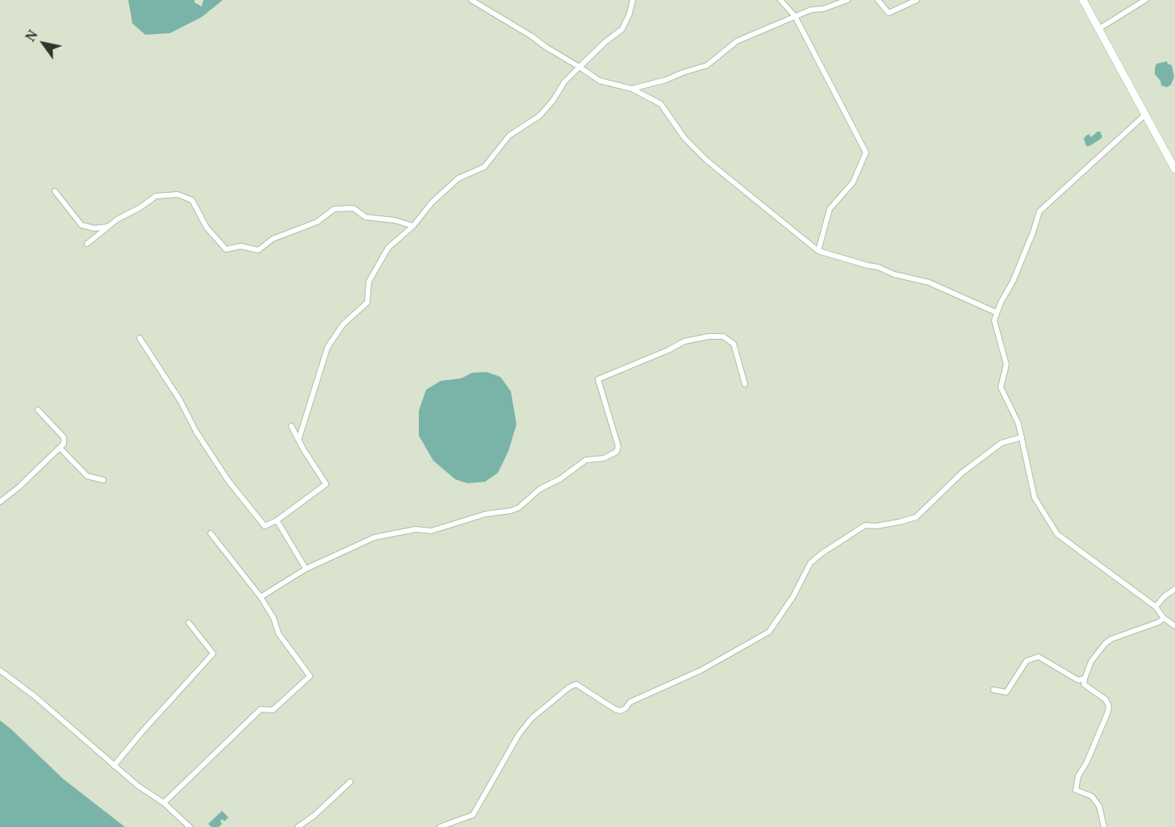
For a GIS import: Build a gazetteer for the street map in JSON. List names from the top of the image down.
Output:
{
  "north": "top left"
}
